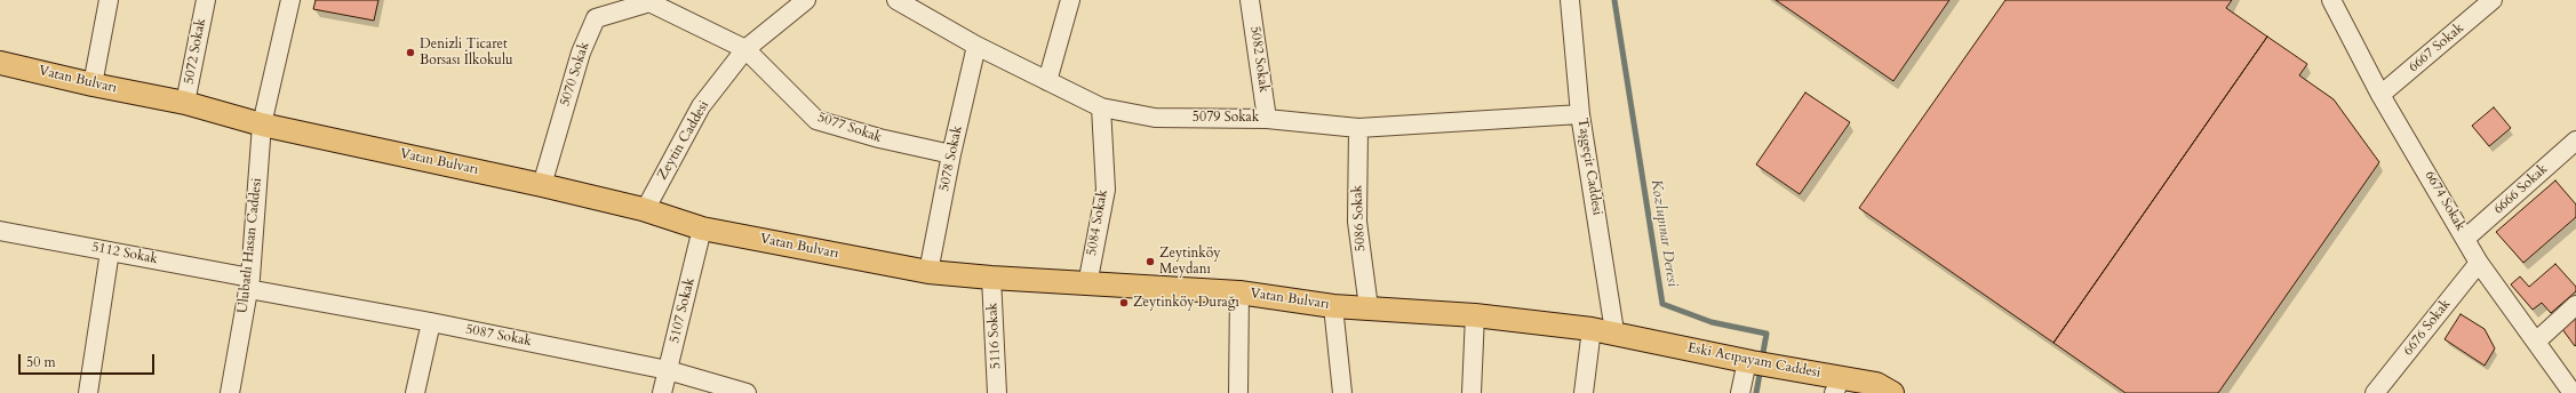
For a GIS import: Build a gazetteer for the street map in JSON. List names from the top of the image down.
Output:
{
  "streets": {
    "main road": ["Vatan Bulvarı", "Eski Acıpayam Caddesi"],
    "street": [
      "6667 Sokak",
      "5072 Sokak",
      "5082 Sokak",
      "5070 Sokak",
      "5079 Sokak",
      "5077 Sokak",
      "Zeytin Caddesi",
      "5078 Sokak",
      "Taşgeçit Caddesi",
      "6666 Sokak",
      "6674 Sokak",
      "5086 Sokak",
      "5084 Sokak",
      "Ulubatlı Hasan Caddesi",
      "5112 Sokak",
      "5107 Sokak",
      "6676 Sokak",
      "5087 Sokak",
      "5116 Sokak"
    ]
  },
  "crossings": [
    ["6667 Sokak", "6674 Sokak"],
    ["5072 Sokak", "Vatan Bulvarı"],
    ["5082 Sokak", "5079 Sokak"],
    ["5070 Sokak", "Vatan Bulvarı"],
    ["5070 Sokak", "5077 Sokak"],
    ["Vatan Bulvarı", "Zeytin Caddesi"],
    ["Vatan Bulvarı", "5078 Sokak"],
    ["Vatan Bulvarı", "Taşgeçit Caddesi"],
    ["Vatan Bulvarı", "5086 Sokak"],
    ["Vatan Bulvarı", "5084 Sokak"],
    ["Vatan Bulvarı", "Ulubatlı Hasan Caddesi"],
    ["Vatan Bulvarı", "5107 Sokak"],
    ["Vatan Bulvarı", "5116 Sokak"],
    ["Vatan Bulvarı", "Eski Acıpayam Caddesi"],
    ["5079 Sokak", "5078 Sokak"],
    ["5079 Sokak", "Taşgeçit Caddesi"],
    ["5079 Sokak", "5086 Sokak"],
    ["5079 Sokak", "5084 Sokak"],
    ["5077 Sokak", "Zeytin Caddesi"],
    ["5077 Sokak", "5078 Sokak"],
    ["Taşgeçit Caddesi", "Eski Acıpayam Caddesi"],
    ["6666 Sokak", "6674 Sokak"],
    ["6674 Sokak", "6676 Sokak"],
    ["Ulubatlı Hasan Caddesi", "5112 Sokak"],
    ["Ulubatlı Hasan Caddesi", "5087 Sokak"],
    ["5112 Sokak", "5087 Sokak"],
    ["5107 Sokak", "5087 Sokak"]
  ],
  "water": ["Kozlupınar Deresi"],
  "places": ["Denizli Ticaret Borsası İlkokulu", "Zeytinköy Meydanı", "Zeytinköy Durağı"],
  "scale_bar": "50 m"
}
